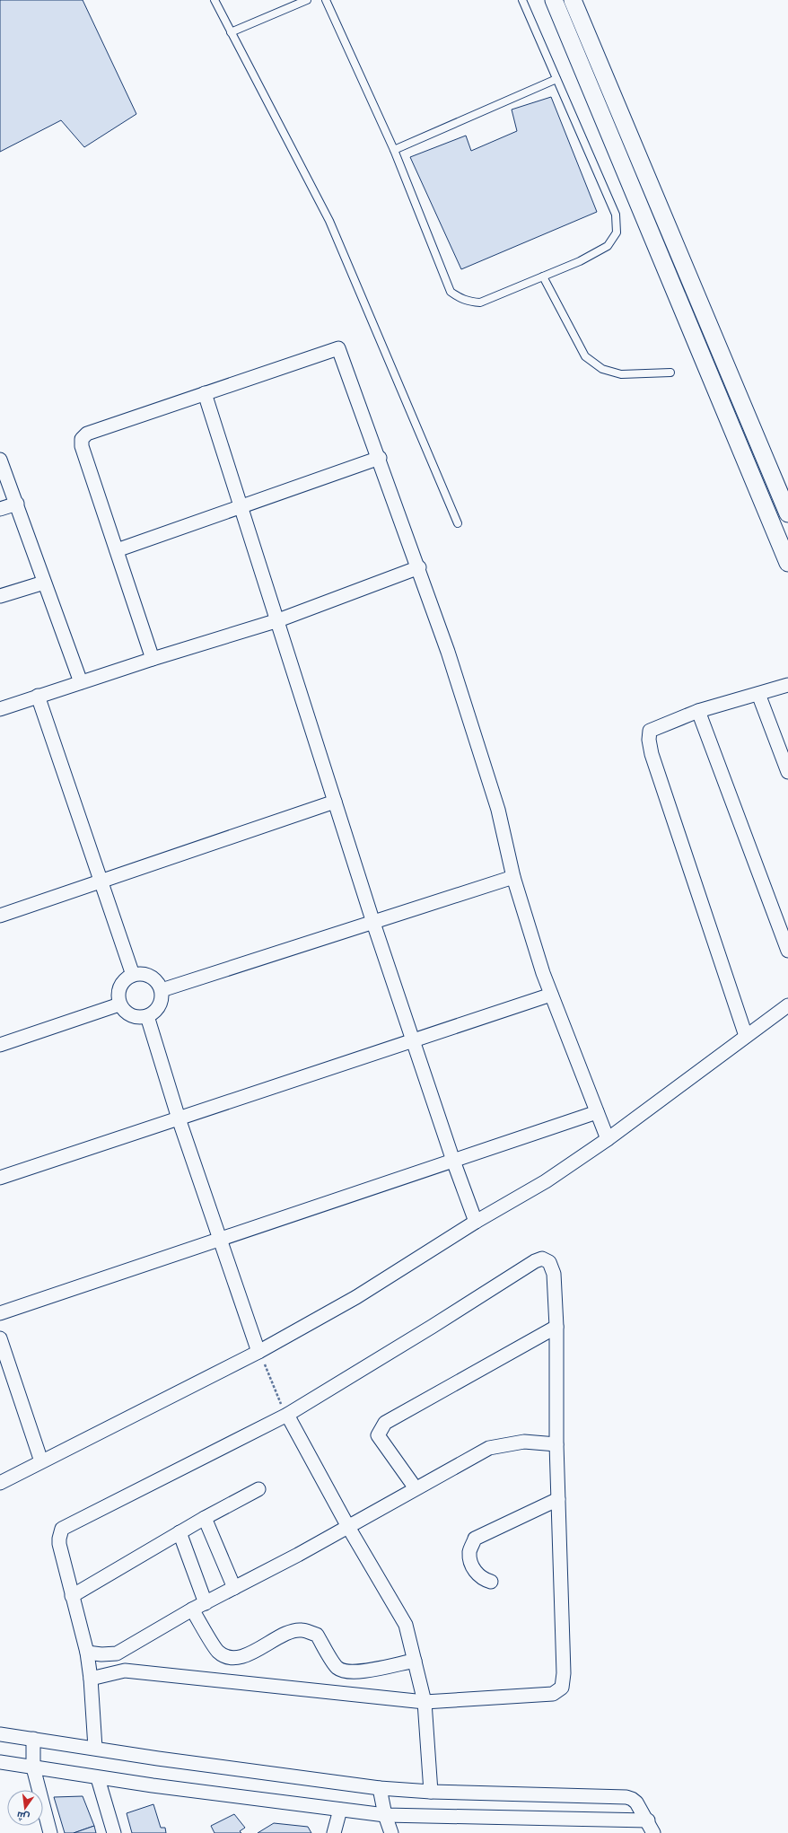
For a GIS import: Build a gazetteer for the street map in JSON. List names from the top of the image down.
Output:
{
  "north": "bottom"
}
